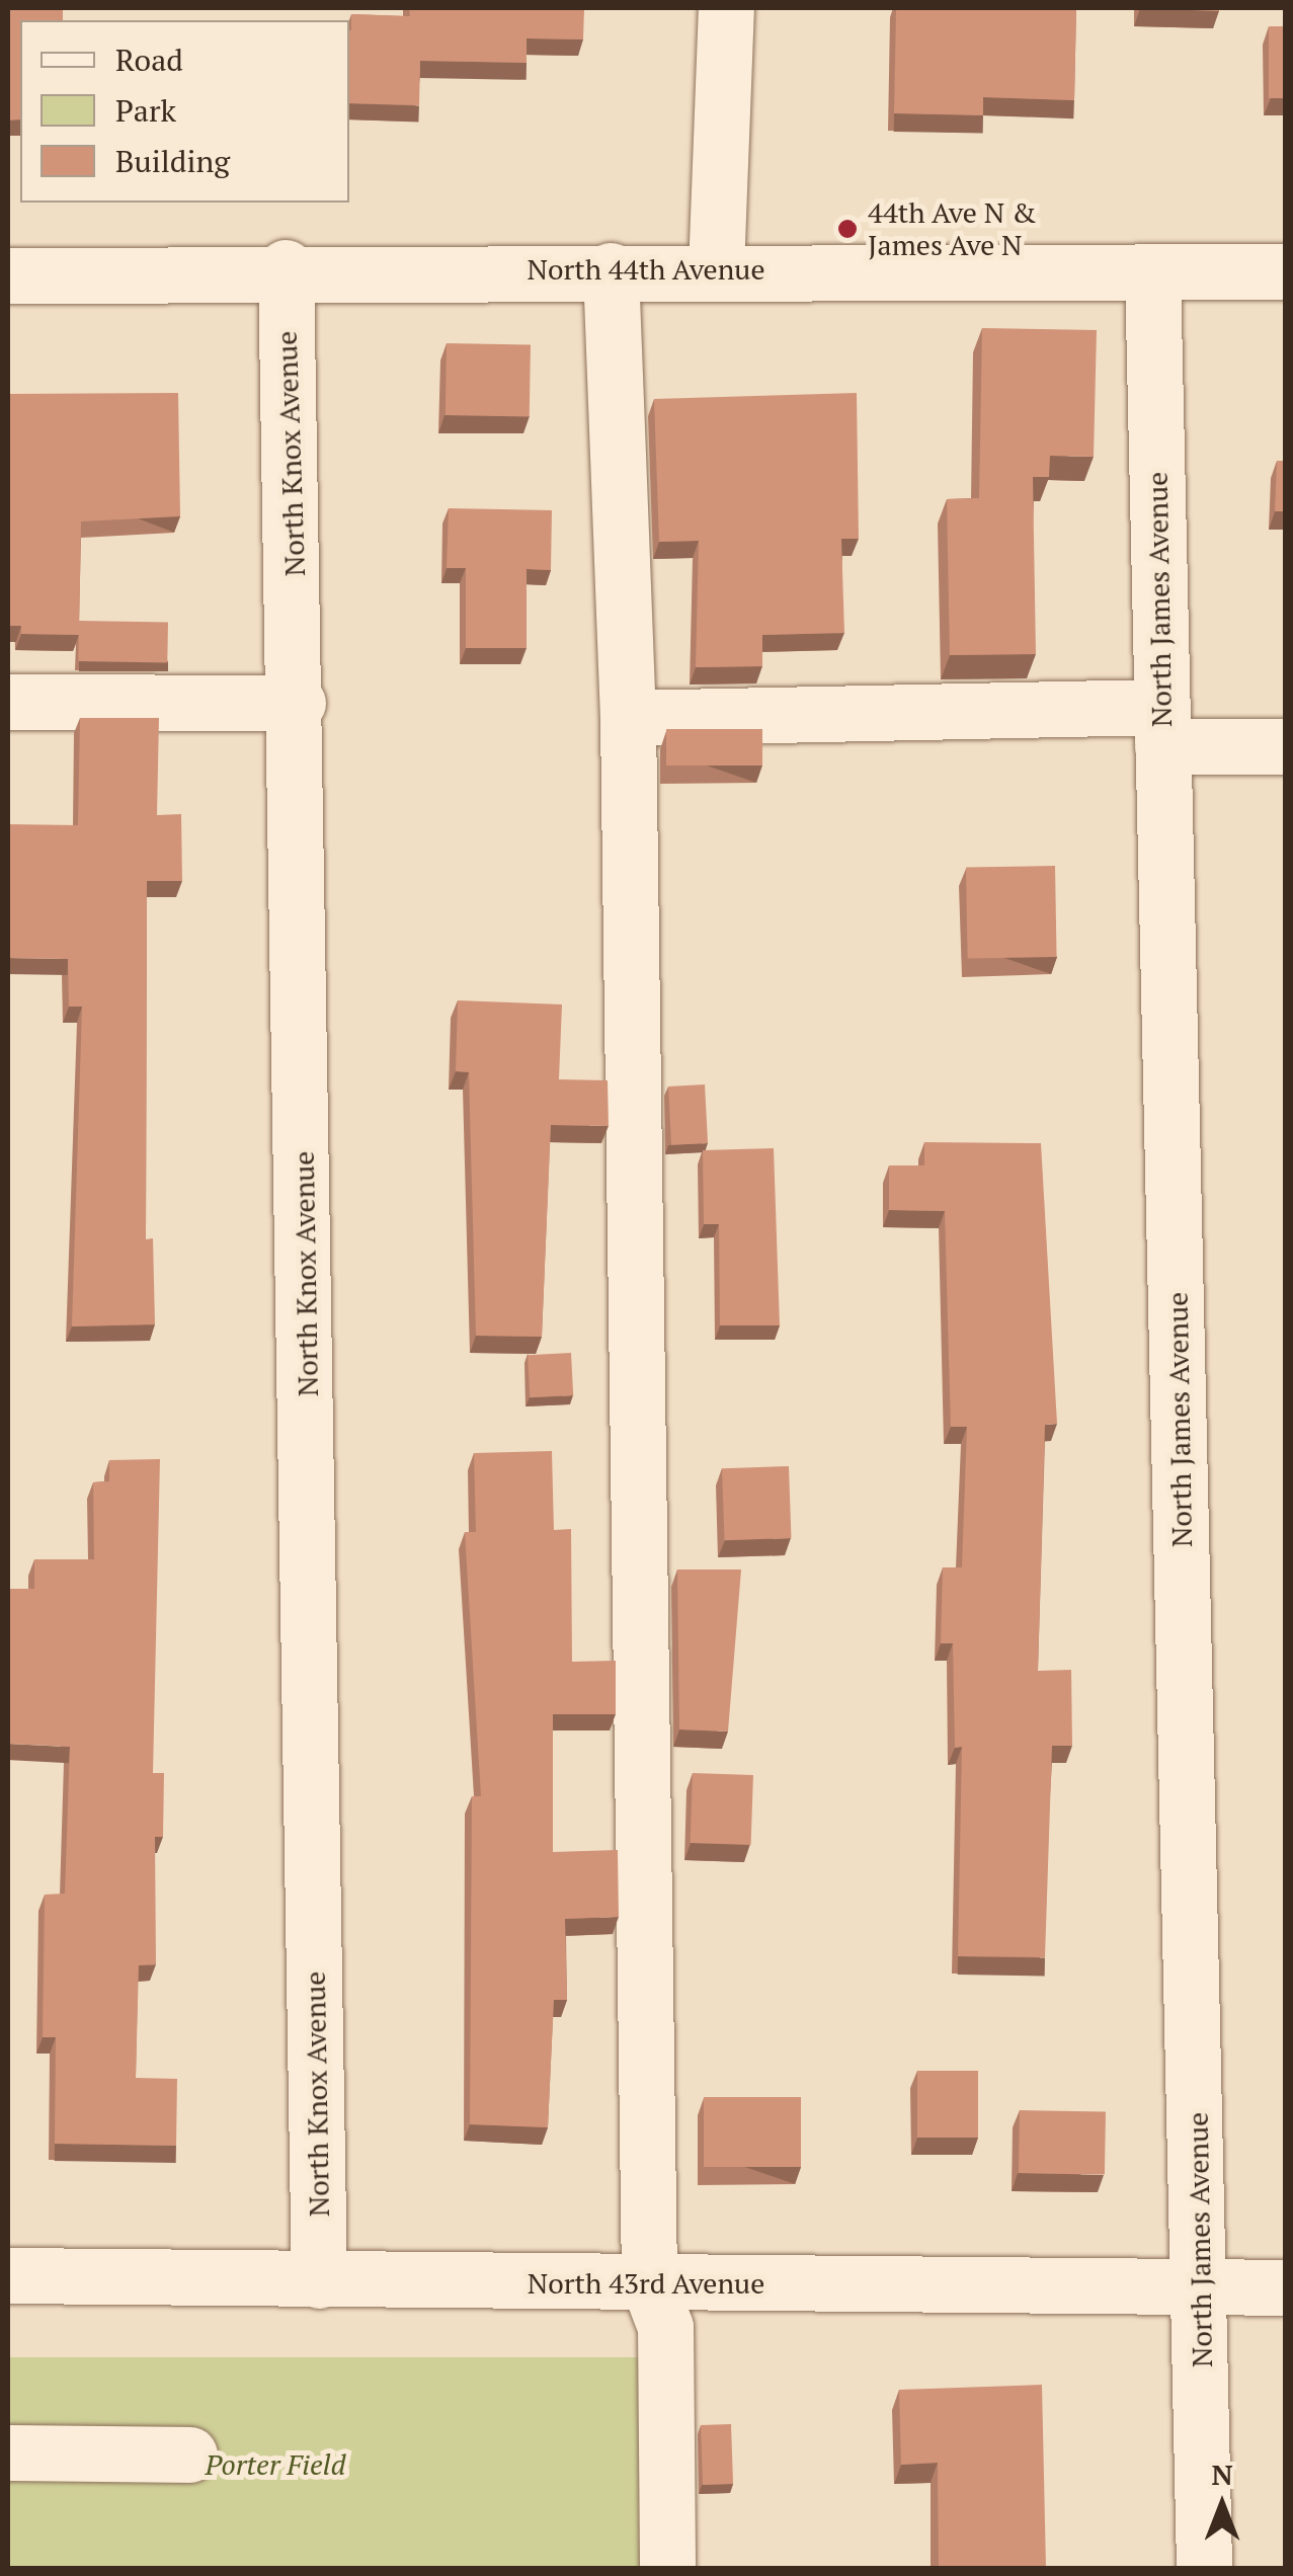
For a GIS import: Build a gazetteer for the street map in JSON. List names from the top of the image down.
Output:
{
  "streets": {
    "street": [
      "North 44th Avenue",
      "North Knox Avenue",
      "North James Avenue",
      "North 43rd Avenue"
    ]
  },
  "crossings": [
    ["North 44th Avenue", "North Knox Avenue"],
    ["North 44th Avenue", "North James Avenue"],
    ["North Knox Avenue", "North 43rd Avenue"],
    ["North James Avenue", "North 43rd Avenue"]
  ],
  "parks": ["Porter Field"],
  "places": ["44th Ave N & James Ave N"],
  "legend": ["Road", "Park", "Building"],
  "north": "top"
}
